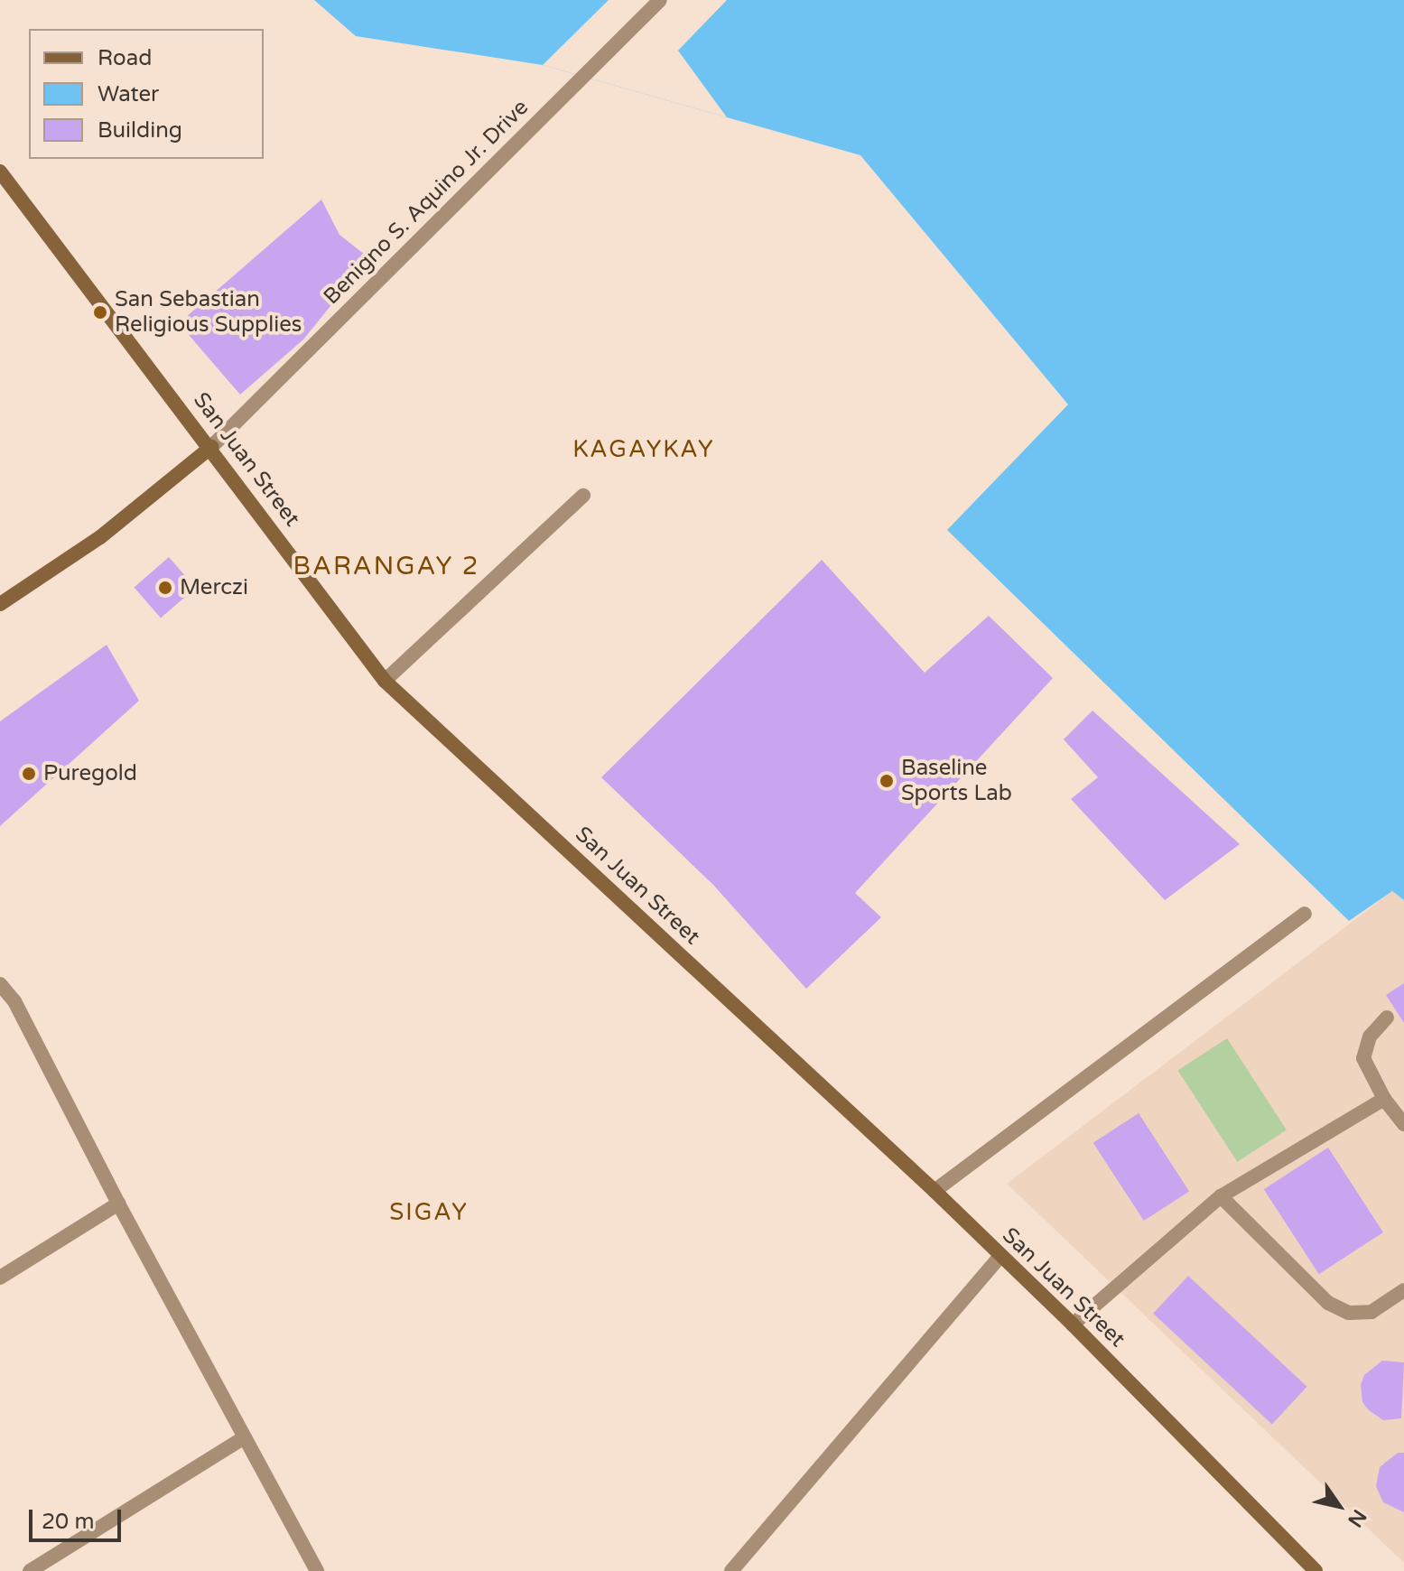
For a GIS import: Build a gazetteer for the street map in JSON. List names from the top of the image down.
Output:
{
  "streets": {
    "main road": ["Benigno S. Aquino Jr. Drive", "San Juan Street"]
  },
  "crossings": [
    ["Benigno S. Aquino Jr. Drive", "San Juan Street"]
  ],
  "districts": ["KAGAYKAY", "BARANGAY 2", "SIGAY"],
  "places": [
    "San Sebastian Religious Supplies",
    "Merczi",
    "Puregold",
    "Baseline Sports Lab"
  ],
  "legend": ["Road", "Water", "Building"],
  "scale_bar": "20 m",
  "north": "bottom right"
}
